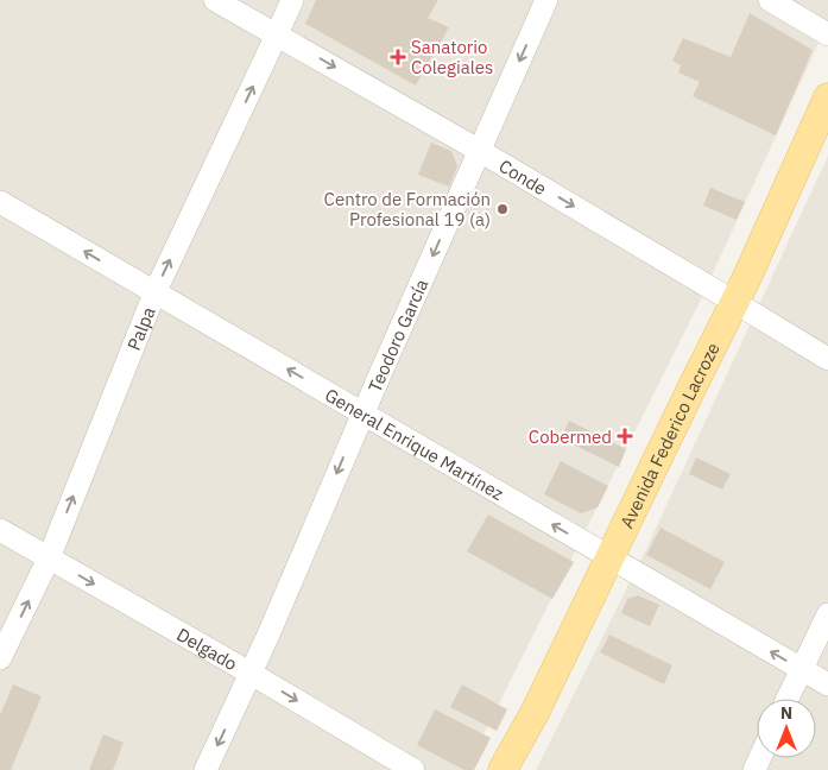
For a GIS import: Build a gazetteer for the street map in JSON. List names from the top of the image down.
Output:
{
  "streets": {
    "main road": ["Avenida Federico Lacroze"],
    "street": [
      "Conde",
      "Palpa",
      "Teodoro García",
      "General Enrique Martínez",
      "Delgado"
    ]
  },
  "crossings": [
    ["Conde", "Palpa"],
    ["Conde", "Teodoro García"],
    ["Conde", "Avenida Federico Lacroze"],
    ["Palpa", "General Enrique Martínez"],
    ["Palpa", "Delgado"],
    ["Teodoro García", "General Enrique Martínez"],
    ["Teodoro García", "Delgado"],
    ["Avenida Federico Lacroze", "General Enrique Martínez"]
  ],
  "one_way": [
    "Conde",
    "Palpa",
    "Teodoro García",
    "General Enrique Martínez",
    "Delgado"
  ],
  "places": {
    "health": ["Sanatorio Colegiales", "Cobermed"],
    "other": ["Centro de Formación Profesional 19 (a)"]
  },
  "north": "top"
}
